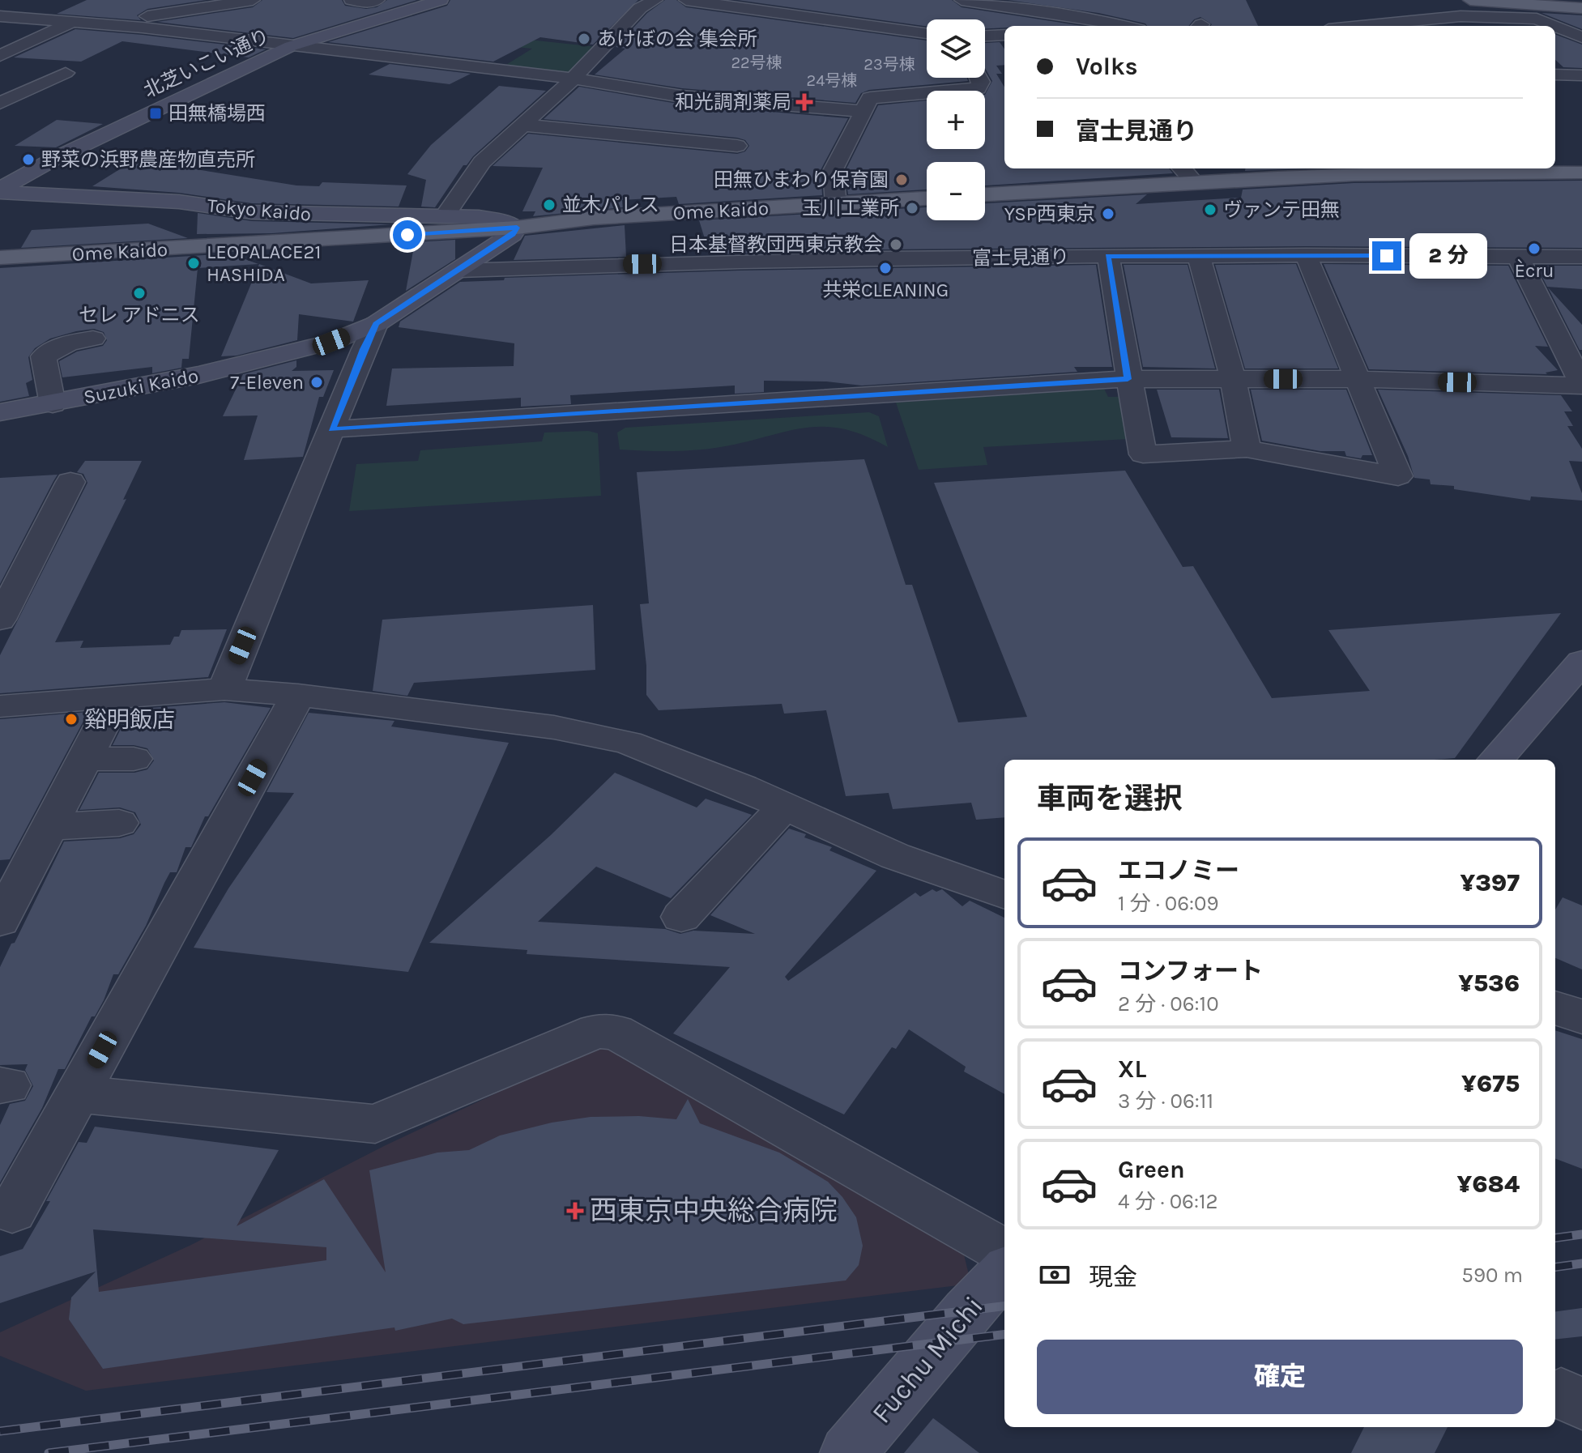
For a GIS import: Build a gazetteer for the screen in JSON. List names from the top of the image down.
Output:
{
  "streets": {
    "main road": ["Ome Kaido"],
    "street": [
      "北芝いこい通り",
      "Tokyo Kaido",
      "富士見通り",
      "Suzuki Kaido",
      "Fuchu Michi"
    ]
  },
  "crossings": [
    ["北芝いこい通り", "Tokyo Kaido"],
    ["Tokyo Kaido", "Ome Kaido"],
    ["Tokyo Kaido", "Suzuki Kaido"],
    ["Ome Kaido", "Suzuki Kaido"],
    ["富士見通り", "Suzuki Kaido"]
  ],
  "places": {
    "other": [
      "あけぼの会 集会所",
      "野菜の浜野農産物直売所",
      "田無ひまわり保育園",
      "並木パレス",
      "玉川工業所",
      "ヴァンテ田無",
      "YSP西東京",
      "日本基督教団西東京教会",
      "Ècru",
      "LEOPALACE21 HASHIDA",
      "共栄CLEANING",
      "セレ アドニス",
      "7-Eleven",
      "谿明飯店"
    ],
    "health": ["和光調剤薬局", "西東京中央総合病院"],
    "transit": ["田無橋場西"]
  },
  "house_numbers": ["22号棟", "23号棟", "24号棟"],
  "page": {
    "map_buttons": ["+", "−"],
    "banner": ["Volks", "富士見通り"],
    "bubble": "2 分",
    "heading": "車両を選択",
    "list": [
      {
        "name": "エコノミー",
        "note": "1 分 · 06:09",
        "value": "¥397"
      },
      {
        "name": "コンフォート",
        "note": "2 分 · 06:10",
        "value": "¥536"
      },
      {
        "name": "XL",
        "note": "3 分 · 06:11",
        "value": "¥675"
      },
      {
        "name": "Green",
        "note": "4 分 · 06:12",
        "value": "¥684"
      }
    ],
    "pay": ["現金", "590 m"],
    "buttons": "確定"
  }
}
